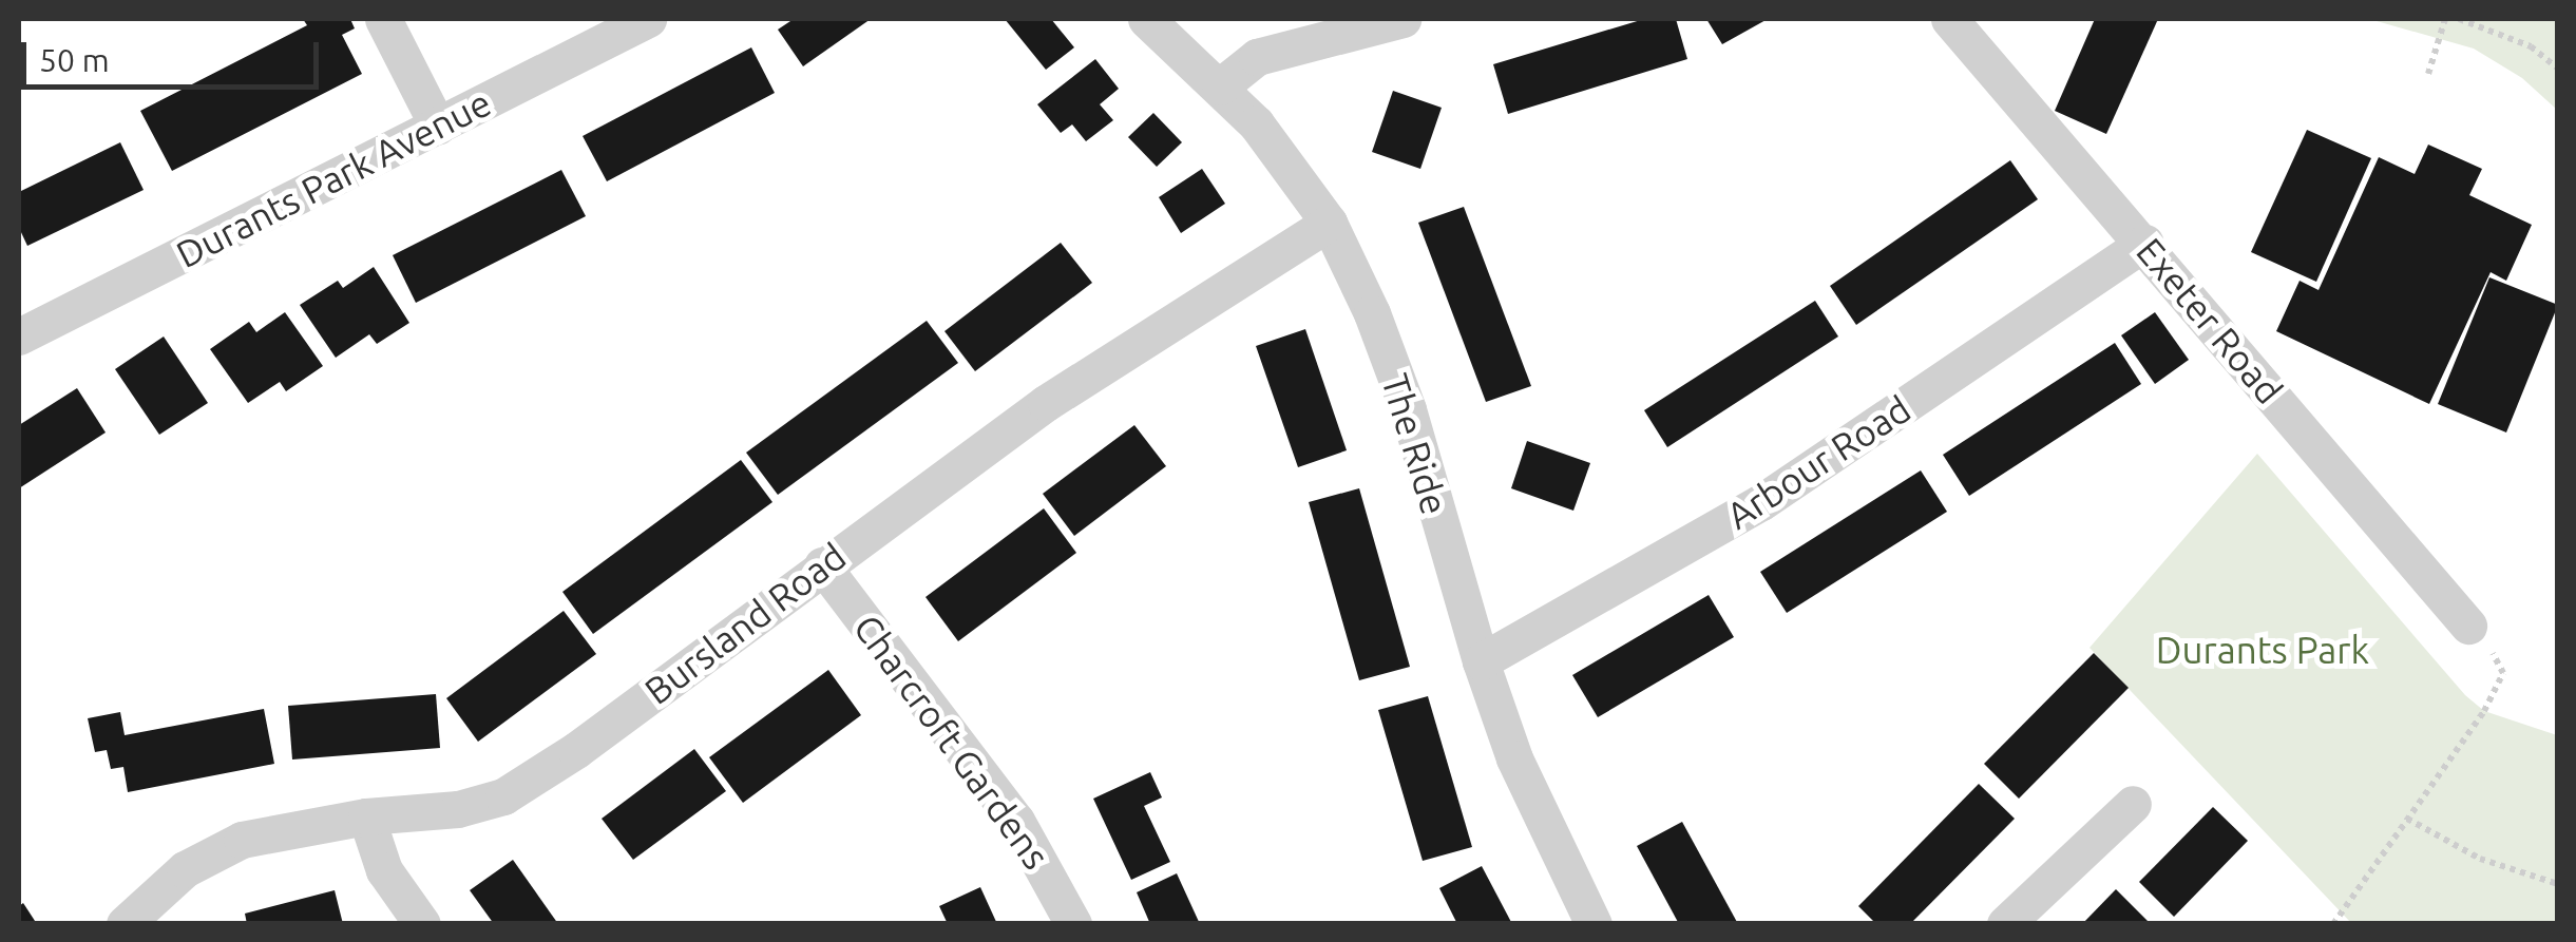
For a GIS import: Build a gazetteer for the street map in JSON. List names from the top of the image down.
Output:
{
  "streets": {
    "street": [
      "Durants Park Avenue",
      "Exeter Road",
      "The Ride",
      "Arbour Road",
      "Bursland Road",
      "Charcroft Gardens"
    ]
  },
  "crossings": [
    ["Exeter Road", "Arbour Road"],
    ["The Ride", "Arbour Road"],
    ["The Ride", "Bursland Road"],
    ["Bursland Road", "Charcroft Gardens"]
  ],
  "parks": ["Durants Park"],
  "scale_bar": "50 m"
}
